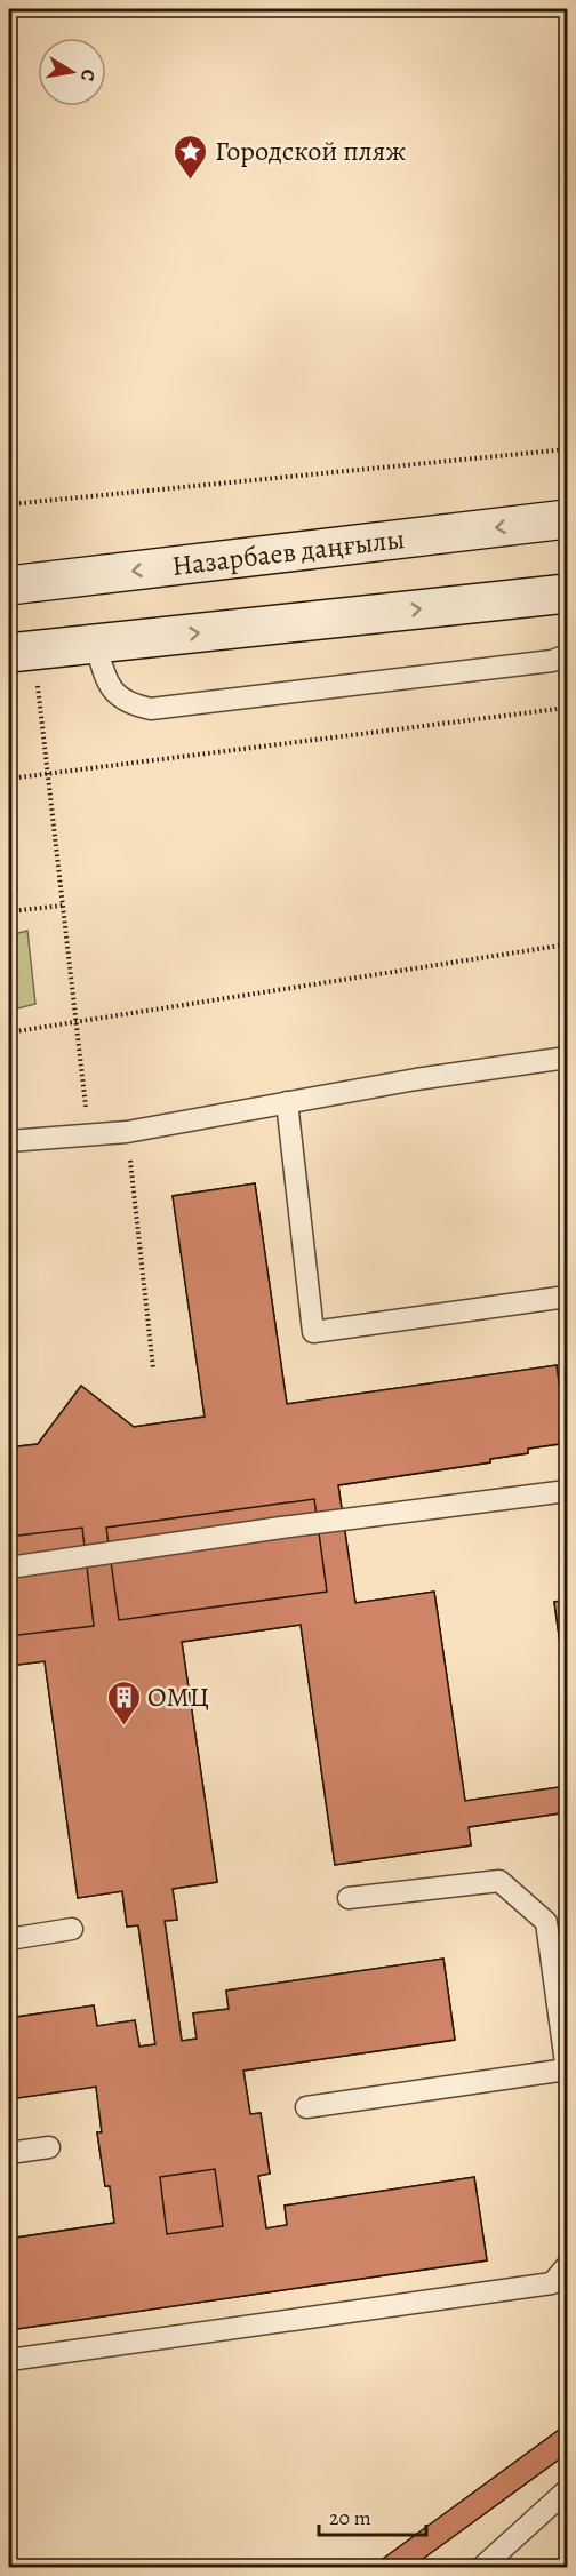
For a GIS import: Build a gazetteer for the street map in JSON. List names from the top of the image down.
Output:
{
  "streets": {
    "main road": ["Назарбаев даңғылы"]
  },
  "places": {
    "place": ["Городской пляж"],
    "building": ["ОМЦ"]
  },
  "scale_bar": "20 m",
  "north": "right"
}
